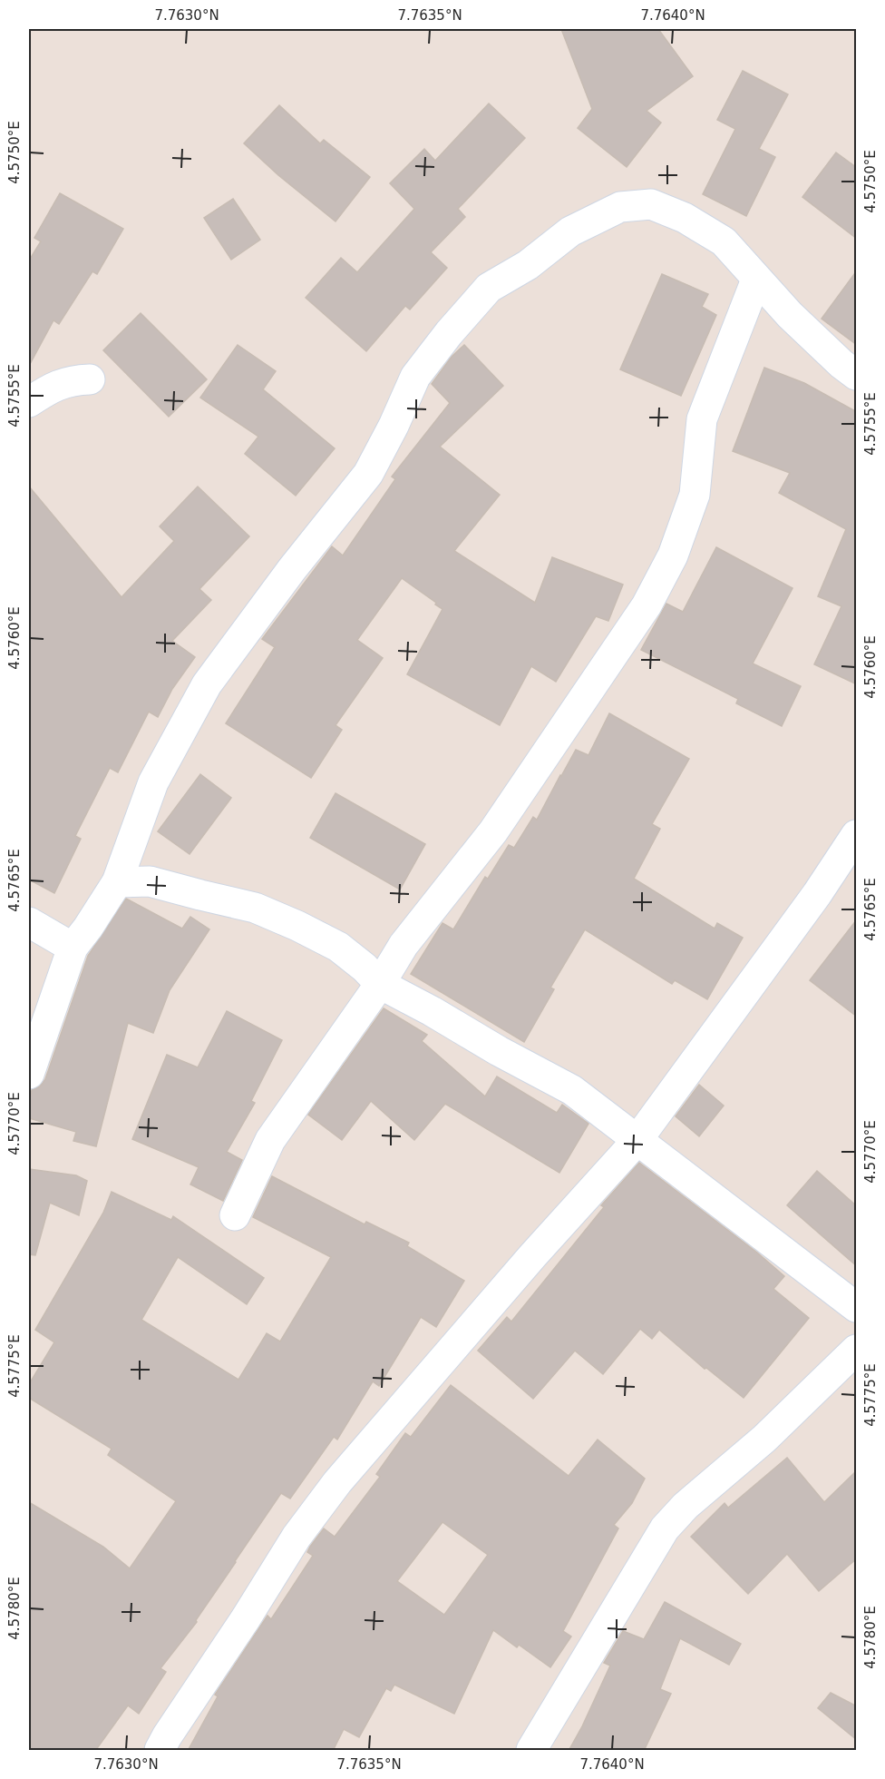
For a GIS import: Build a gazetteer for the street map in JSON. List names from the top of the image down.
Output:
{
  "coordinates": [
    "7.7630°N",
    "7.7635°N",
    "7.7640°N",
    "4.5750°E",
    "4.5755°E",
    "4.5760°E",
    "4.5765°E",
    "4.5770°E",
    "4.5775°E",
    "4.5780°E"
  ]
}
